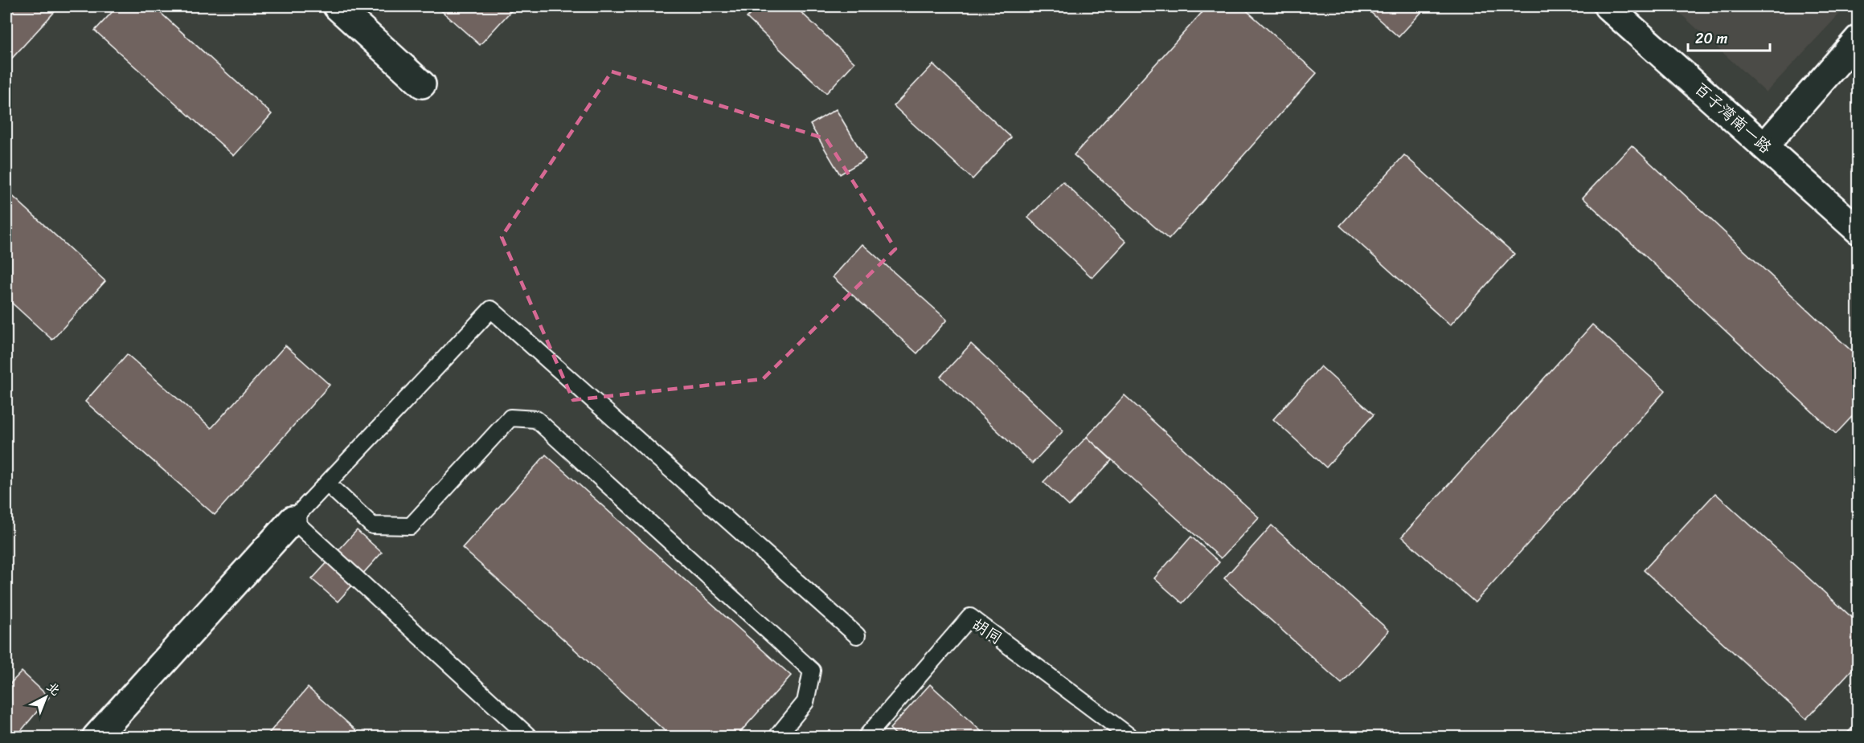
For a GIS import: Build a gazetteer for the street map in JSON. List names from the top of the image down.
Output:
{
  "streets": {
    "street": ["百子湾南一路"],
    "lane": ["胡同"]
  },
  "scale_bar": "20 m",
  "north": "top right"
}
